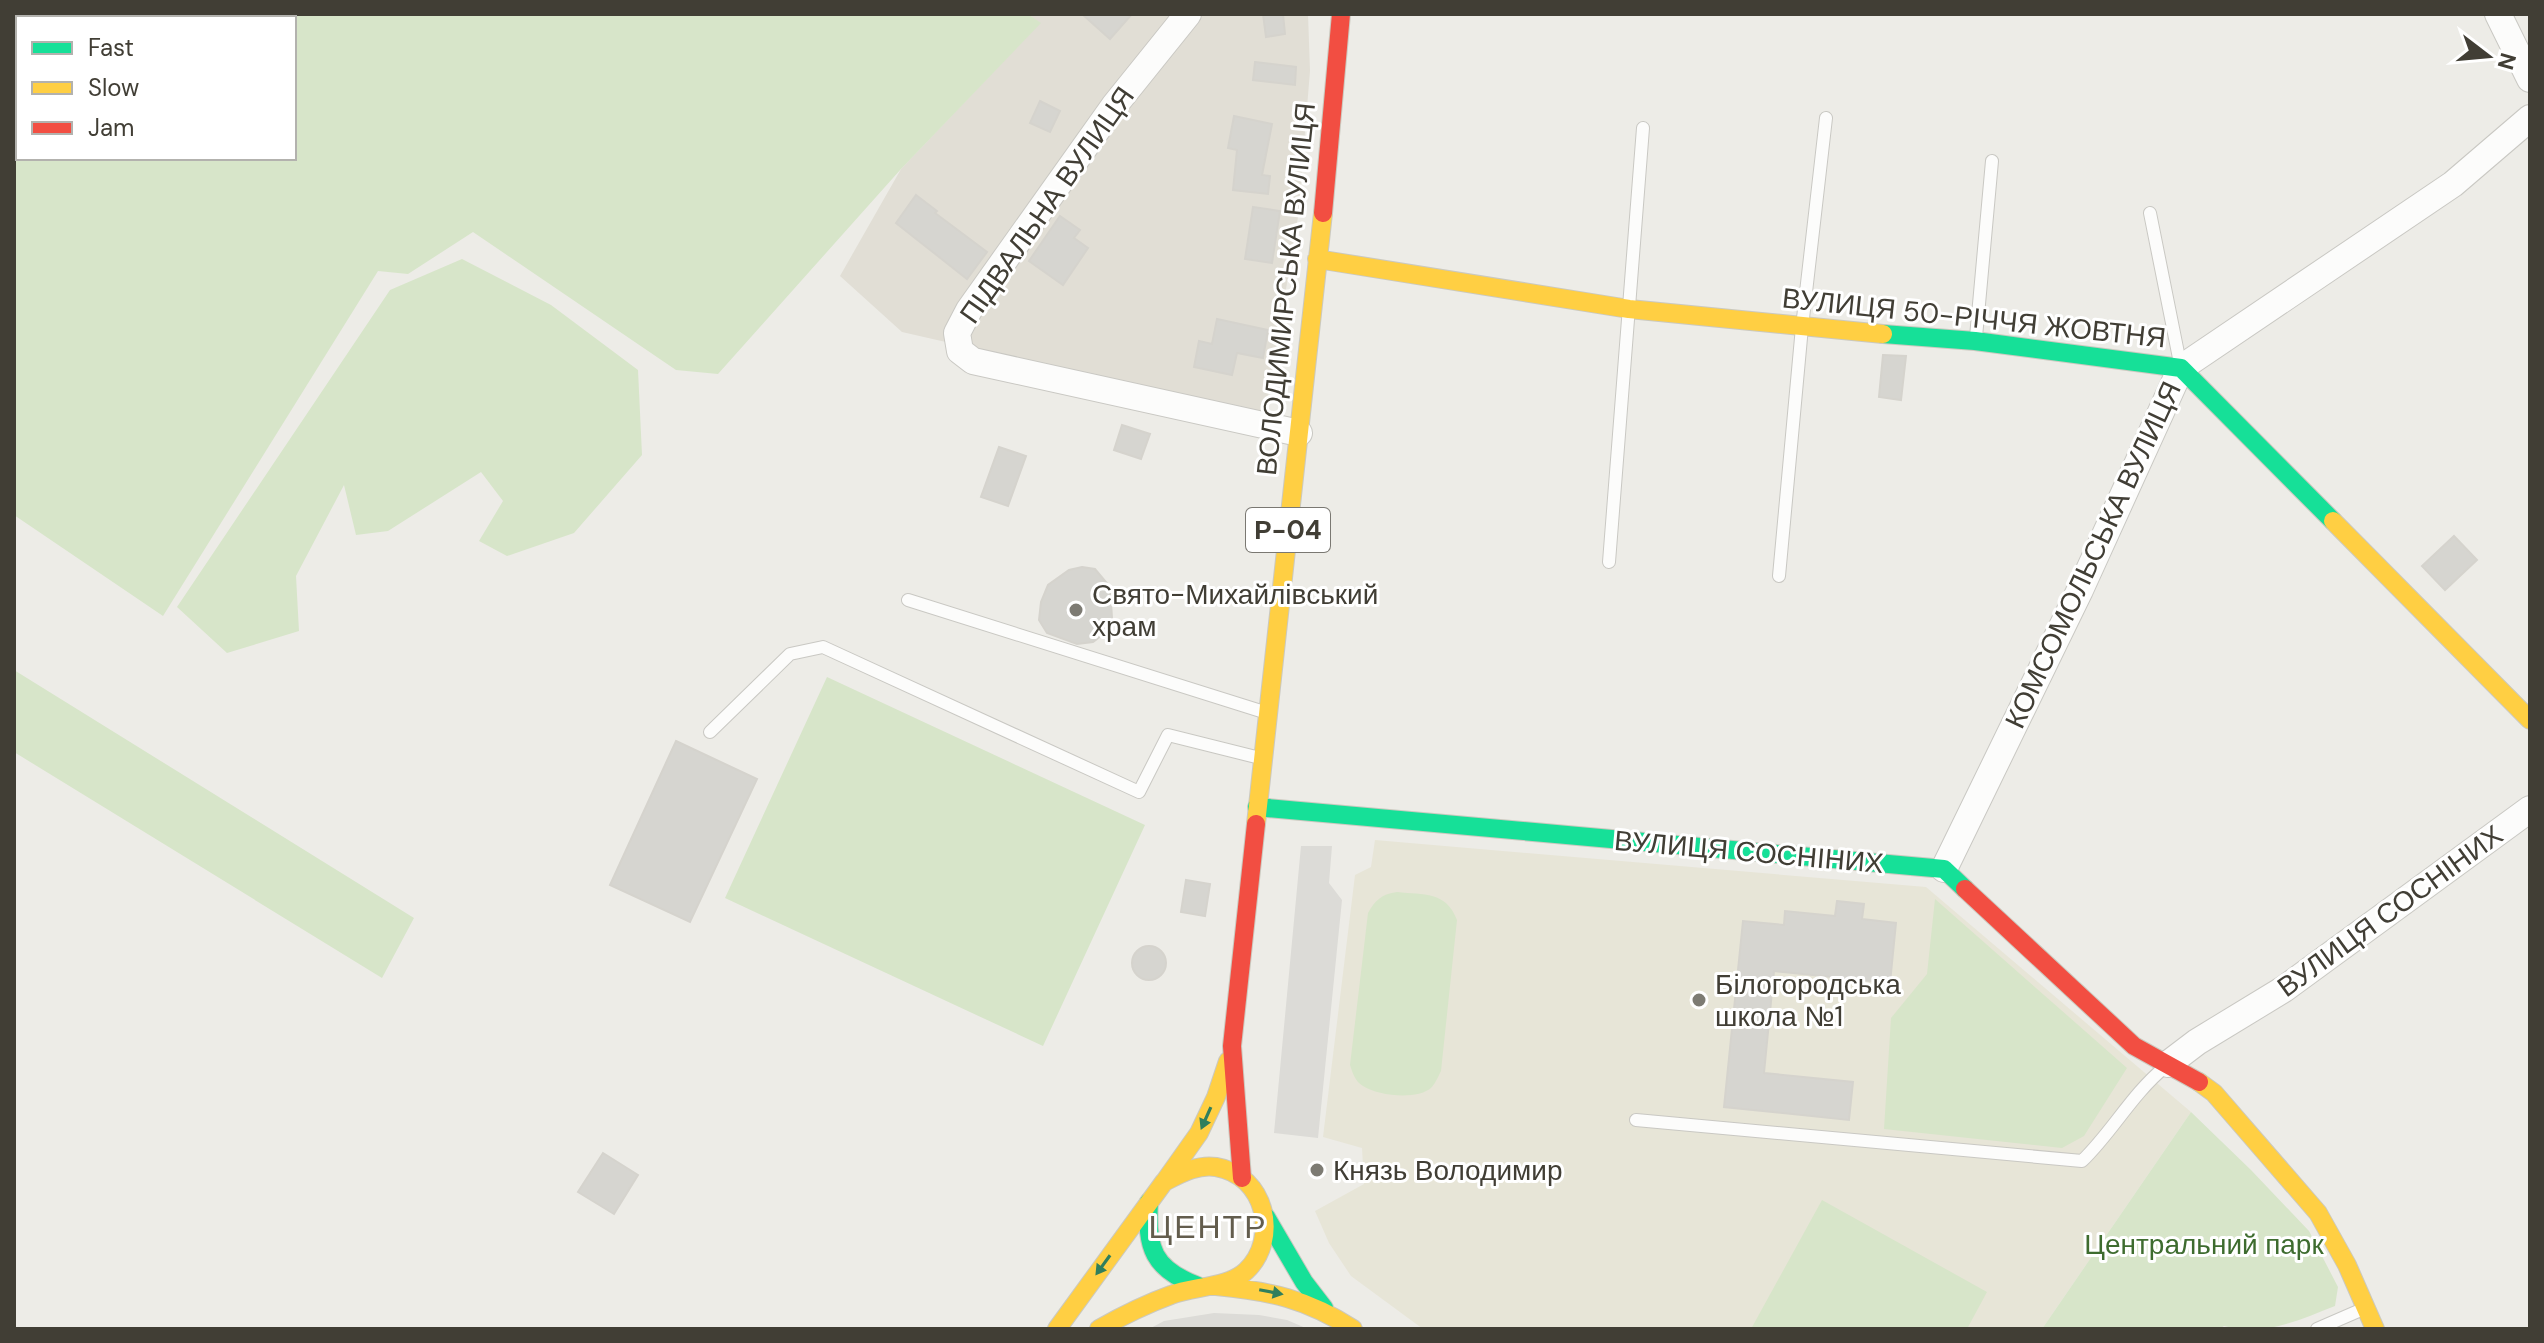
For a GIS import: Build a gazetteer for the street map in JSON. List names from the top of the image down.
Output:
{
  "streets": {
    "street": [
      "ПІДВАЛЬНА ВУЛИЦЯ",
      "ВОЛОДИМИРСЬКА ВУЛИЦЯ",
      "ВУЛИЦЯ 50-РІЧЧЯ ЖОВТНЯ",
      "Р-04",
      "КОМСОМОЛЬСЬКА ВУЛИЦЯ",
      "ВУЛИЦЯ СОСНІНИХ"
    ]
  },
  "crossings": [
    ["ПІДВАЛЬНА ВУЛИЦЯ", "ВОЛОДИМИРСЬКА ВУЛИЦЯ"],
    ["ВОЛОДИМИРСЬКА ВУЛИЦЯ", "ВУЛИЦЯ 50-РІЧЧЯ ЖОВТНЯ"],
    ["ВОЛОДИМИРСЬКА ВУЛИЦЯ", "Р-04"],
    ["ВОЛОДИМИРСЬКА ВУЛИЦЯ", "ВУЛИЦЯ СОСНІНИХ"],
    ["ВУЛИЦЯ 50-РІЧЧЯ ЖОВТНЯ", "КОМСОМОЛЬСЬКА ВУЛИЦЯ"],
    ["КОМСОМОЛЬСЬКА ВУЛИЦЯ", "ВУЛИЦЯ СОСНІНИХ"]
  ],
  "districts": ["ЦЕНТР"],
  "parks": ["Центральний парк"],
  "places": ["Свято-Михайлівський храм", "Білогородська школа №1", "Князь Володимир"],
  "legend": ["Fast", "Slow", "Jam"],
  "north": "right"
}
